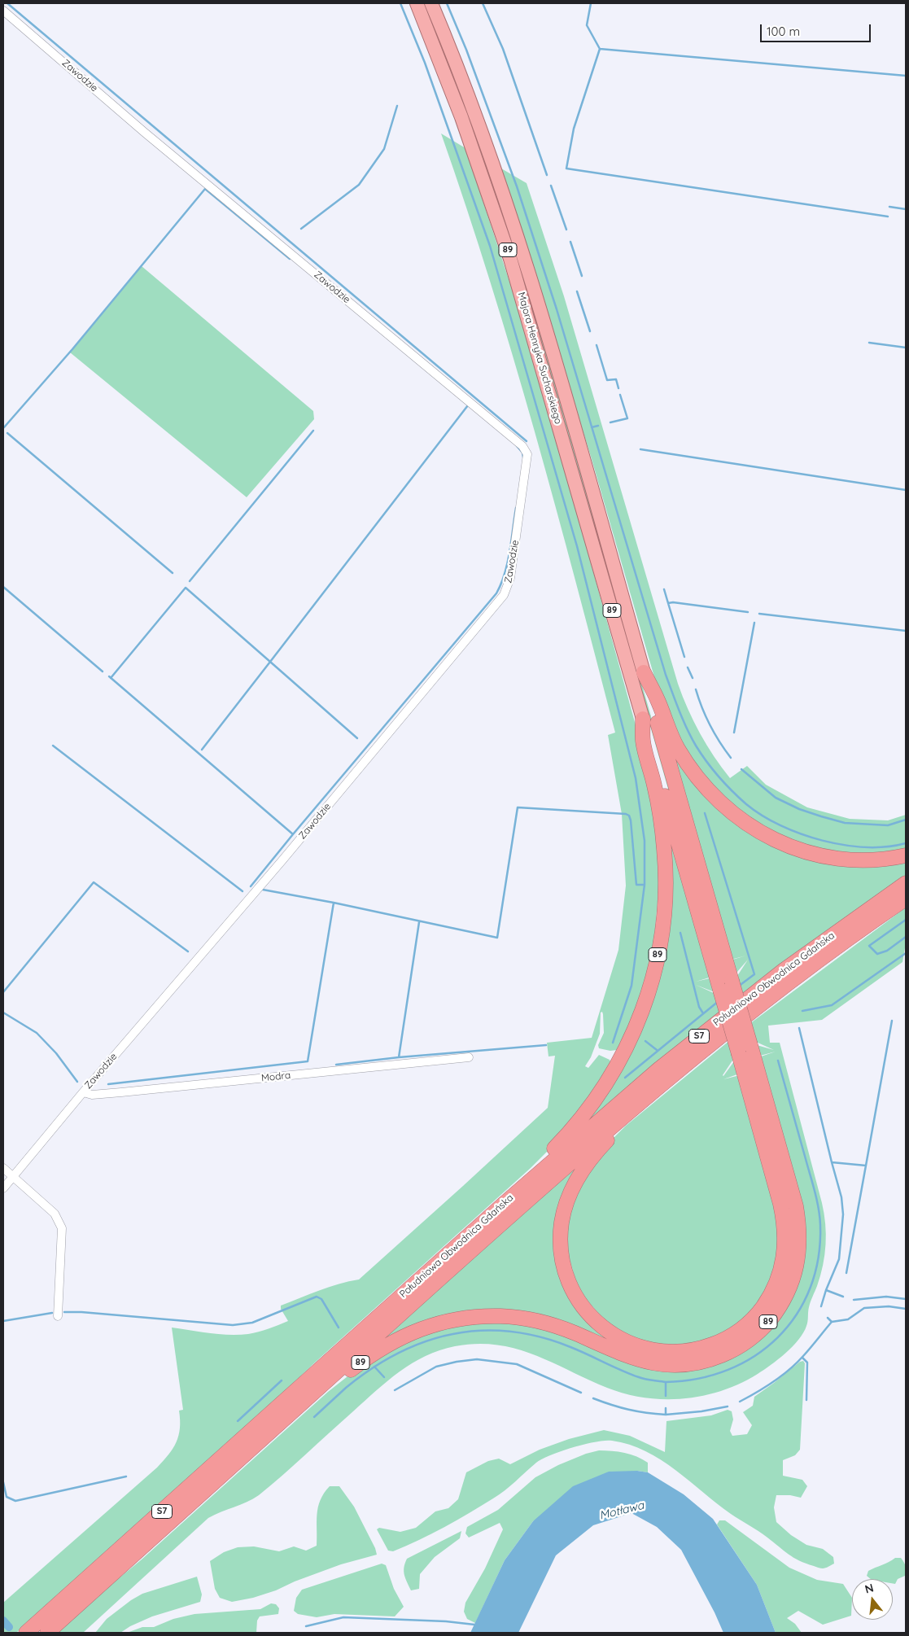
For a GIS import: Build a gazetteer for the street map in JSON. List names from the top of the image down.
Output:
{
  "streets": {
    "highway": [
      "89",
      "Majora Henryka Sucharskiego",
      "Południowa Obwodnica Gdańska",
      "S7"
    ],
    "street": ["Zawodzie", "Modra"]
  },
  "crossings": [
    ["Zawodzie", "Modra"],
    ["89", "Majora Henryka Sucharskiego"],
    ["89", "Południowa Obwodnica Gdańska"]
  ],
  "water": ["Motława"],
  "scale_bar": "100 m",
  "north": "top"
}
